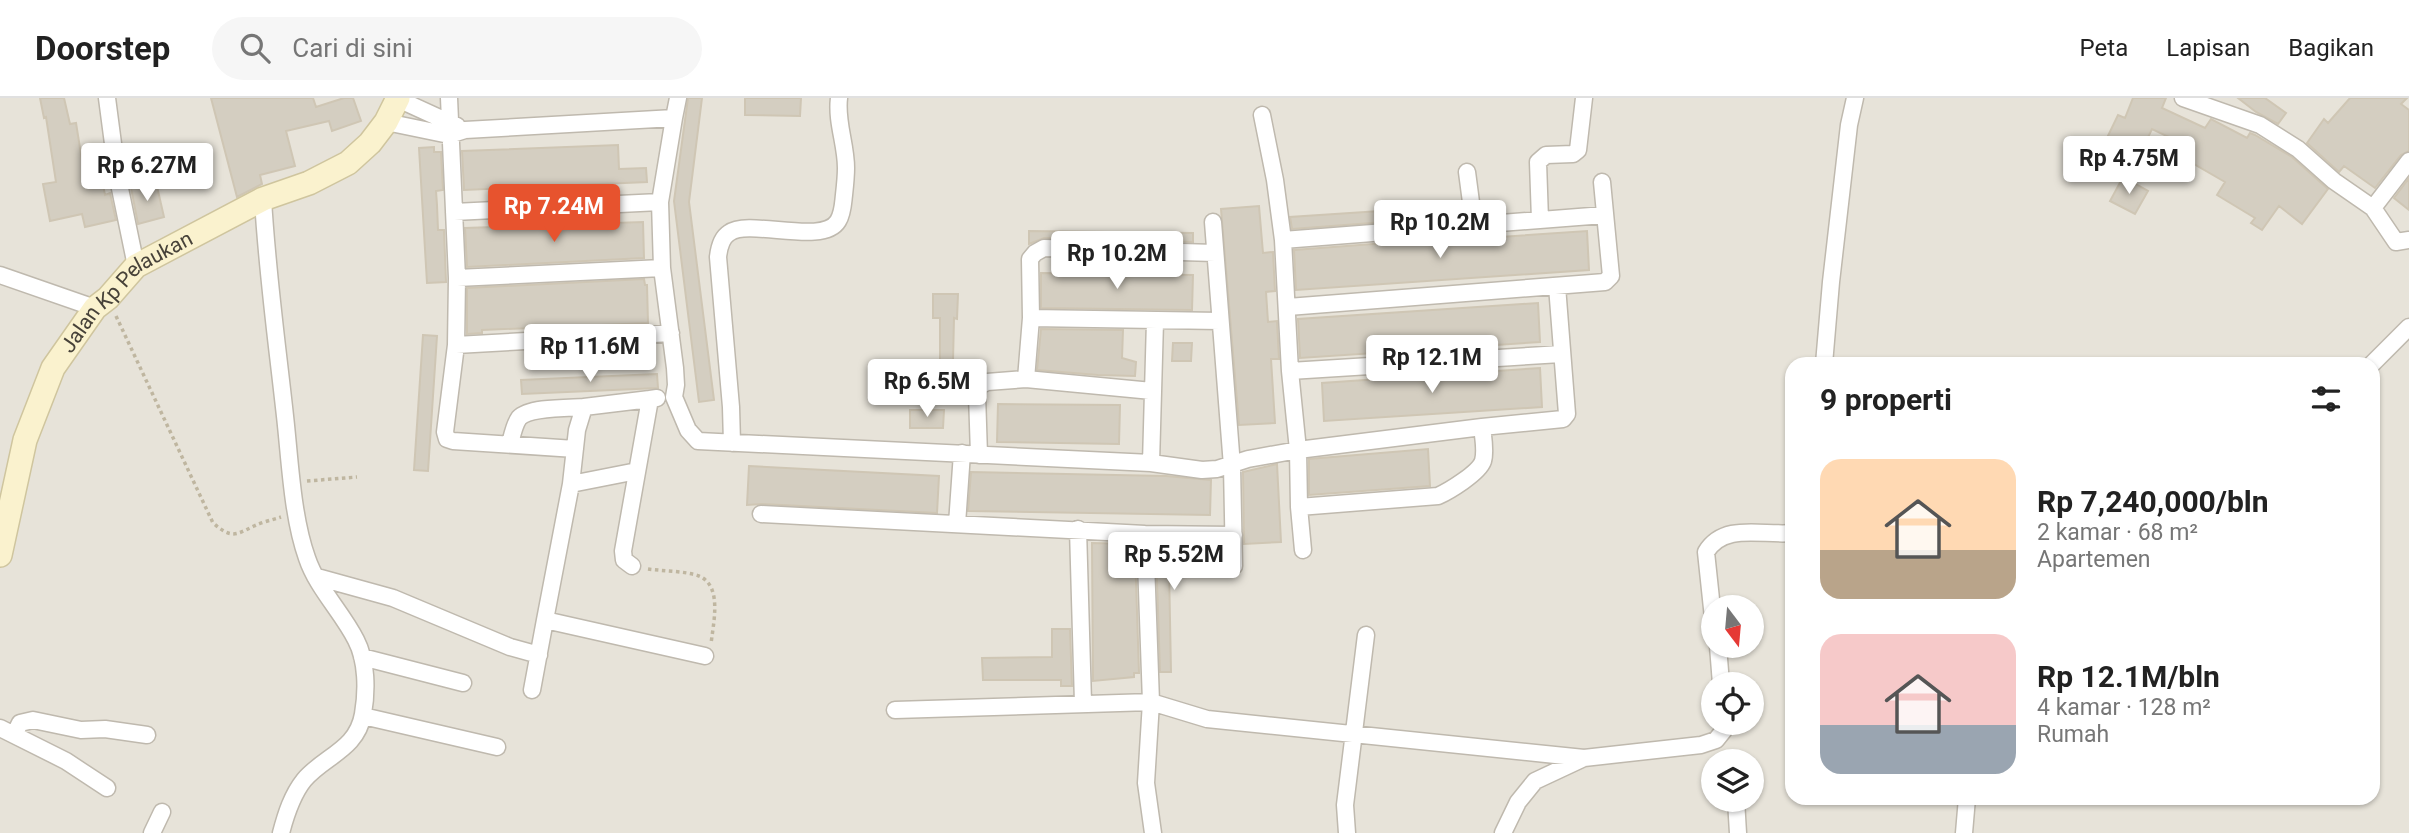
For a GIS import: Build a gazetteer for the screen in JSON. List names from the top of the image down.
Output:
{
  "streets": {
    "street": ["Jalan Kp Pelaukan"]
  },
  "north": "bottom",
  "page": {
    "header": "Doorstep",
    "search": "Cari di sini",
    "nav": ["Peta", "Lapisan", "Bagikan"],
    "price": [
      "Rp 4.75M",
      "Rp 6.27M",
      "Rp 7.24M",
      "Rp 10.2M",
      "Rp 10.2M",
      "Rp 11.6M",
      "Rp 12.1M",
      "Rp 6.5M",
      "Rp 5.52M"
    ],
    "heading": "9 properti",
    "list": [
      {
        "name": "Rp 7,240,000/bln",
        "note": "2 kamar · 68 m² · Apartemen"
      },
      {
        "name": "Rp 12.1M/bln",
        "note": "4 kamar · 128 m² · Rumah"
      }
    ]
  }
}
